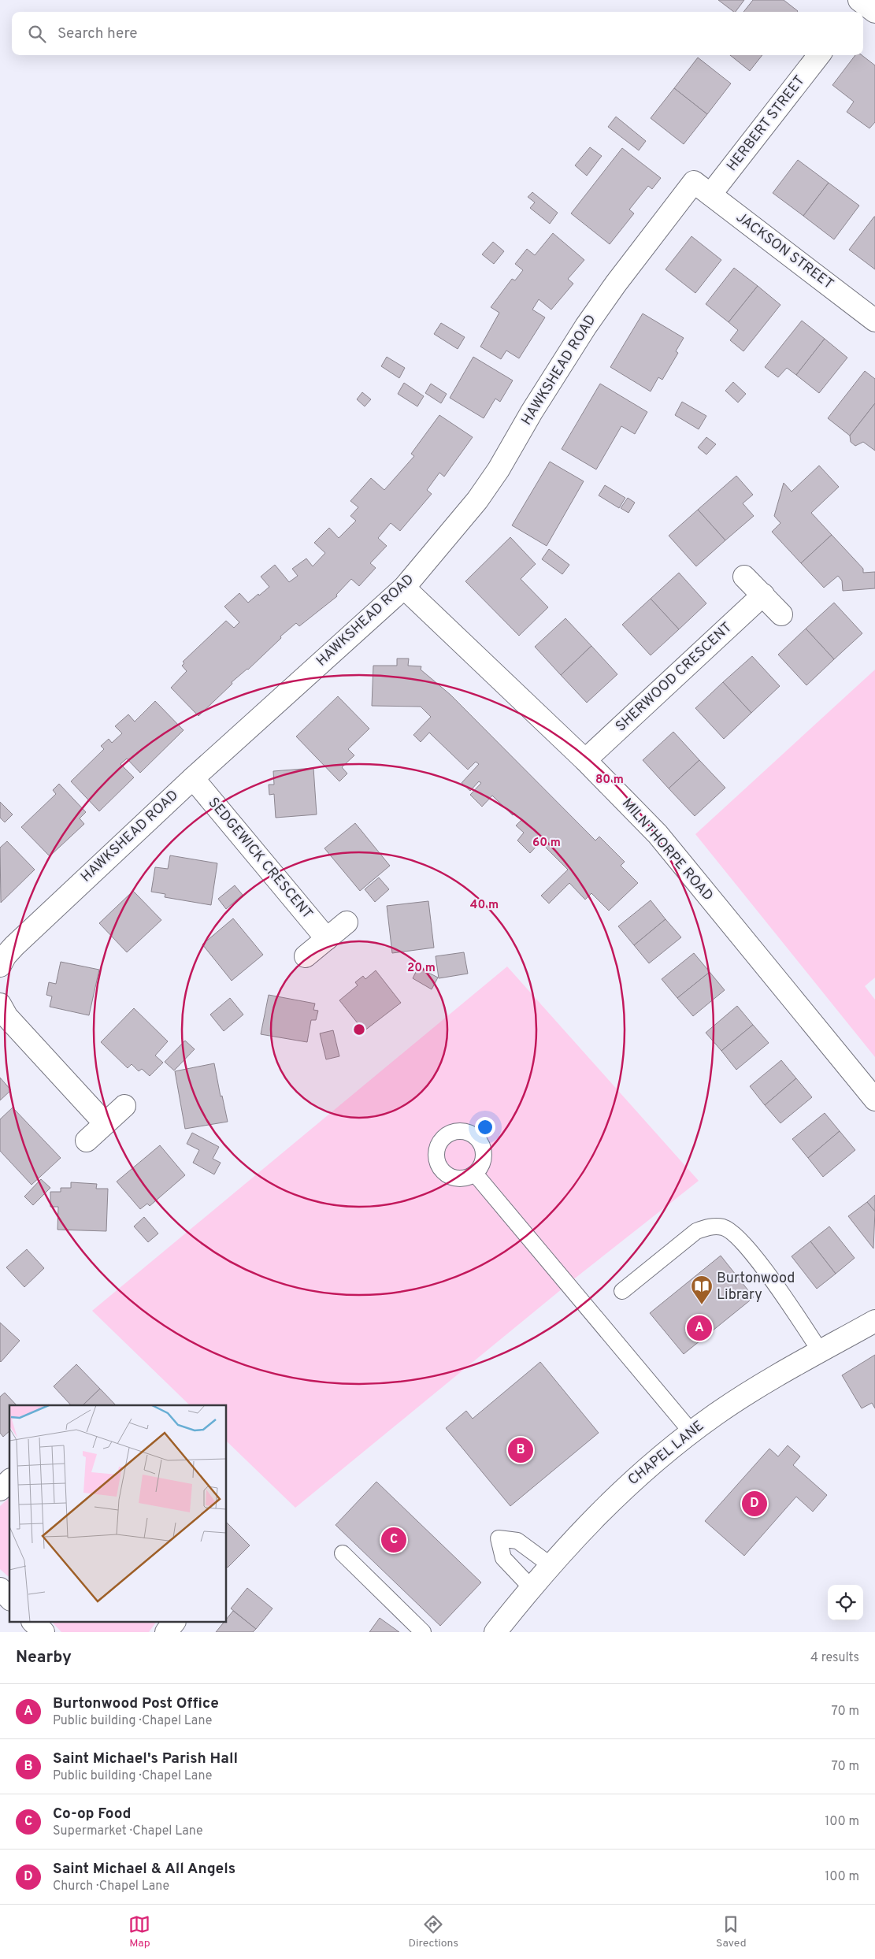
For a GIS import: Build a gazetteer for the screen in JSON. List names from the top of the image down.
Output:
{
  "streets": {
    "street": [
      "HERBERT STREET",
      "JACKSON STREET",
      "HAWKSHEAD ROAD",
      "SHERWOOD CRESCENT",
      "MILNTHORPE ROAD",
      "SEDGEWICK CRESCENT",
      "CHAPEL LANE"
    ]
  },
  "crossings": [
    ["HERBERT STREET", "JACKSON STREET"],
    ["JACKSON STREET", "HAWKSHEAD ROAD"],
    ["HAWKSHEAD ROAD", "MILNTHORPE ROAD"],
    ["HAWKSHEAD ROAD", "SEDGEWICK CRESCENT"],
    ["SHERWOOD CRESCENT", "MILNTHORPE ROAD"]
  ],
  "places": {
    "library": ["Burtonwood Library"]
  },
  "page": {
    "search": "Search here",
    "pins": [
      "A",
      "B",
      "D",
      "C"
    ],
    "heading": ["Nearby", "4 results"],
    "list": [
      {
        "mark": "A",
        "name": "Burtonwood Post Office",
        "note": "Public building · Chapel Lane",
        "value": "70 m"
      },
      {
        "mark": "B",
        "name": "Saint Michael's Parish Hall",
        "note": "Public building · Chapel Lane",
        "value": "70 m"
      },
      {
        "mark": "C",
        "name": "Co-op Food",
        "note": "Supermarket · Chapel Lane",
        "value": "100 m"
      },
      {
        "mark": "D",
        "name": "Saint Michael & All Angels",
        "note": "Church · Chapel Lane",
        "value": "100 m"
      }
    ],
    "nav": ["Map", "Directions", "Saved"]
  },
  "rings": [
    "80 m",
    "60 m",
    "40 m",
    "20 m"
  ]
}
